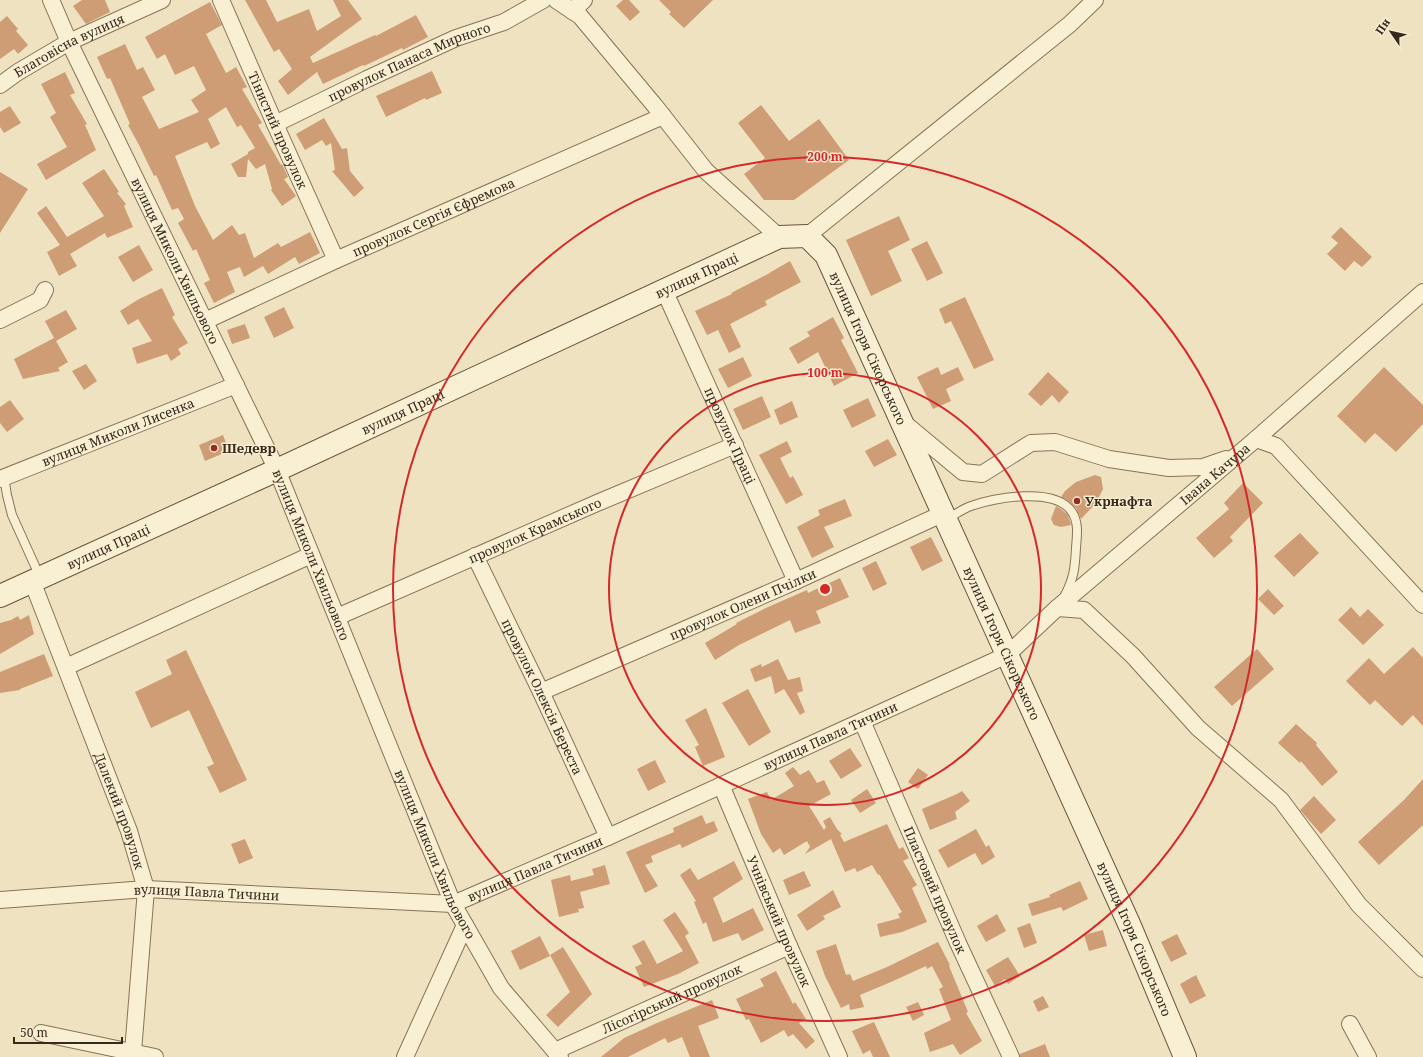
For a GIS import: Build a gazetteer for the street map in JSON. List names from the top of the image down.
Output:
{
  "streets": {
    "main road": ["вулиця Праці", "вулиця Ігоря Сікорського"],
    "street": [
      "Благовісна вулиця",
      "провулок Панаса Мирного",
      "Тінистий провулок",
      "провулок Сергія Єфремова",
      "вулиця Миколи Хвильового",
      "вулиця Миколи Лисенка",
      "провулок Праці",
      "Івана Качура",
      "провулок Крамського",
      "провулок Олени Пчілки",
      "провулок Олексія Береста",
      "вулиця Павла Тичини",
      "Далекий провулок",
      "Пластовий провулок",
      "Учнівський провулок",
      "Лісогірський провулок"
    ]
  },
  "crossings": [
    ["Благовісна вулиця", "вулиця Миколи Хвильового"],
    ["провулок Панаса Мирного", "Тінистий провулок"],
    ["Тінистий провулок", "провулок Сергія Єфремова"],
    ["провулок Сергія Єфремова", "вулиця Миколи Хвильового"],
    ["вулиця Миколи Хвильового", "вулиця Праці"],
    ["вулиця Миколи Хвильового", "вулиця Миколи Лисенка"],
    ["вулиця Миколи Хвильового", "провулок Крамського"],
    ["вулиця Миколи Хвильового", "вулиця Павла Тичини"],
    ["вулиця Миколи Хвильового", "Лісогірський провулок"],
    ["вулиця Праці", "вулиця Ігоря Сікорського"],
    ["вулиця Праці", "провулок Праці"],
    ["вулиця Праці", "Далекий провулок"],
    ["вулиця Ігоря Сікорського", "Івана Качура"],
    ["вулиця Ігоря Сікорського", "провулок Олени Пчілки"],
    ["вулиця Ігоря Сікорського", "вулиця Павла Тичини"],
    ["провулок Праці", "провулок Крамського"],
    ["провулок Праці", "провулок Олени Пчілки"],
    ["Івана Качура", "вулиця Павла Тичини"],
    ["провулок Крамського", "провулок Олексія Береста"],
    ["провулок Олени Пчілки", "провулок Олексія Береста"],
    ["провулок Олексія Береста", "вулиця Павла Тичини"],
    ["вулиця Павла Тичини", "Далекий провулок"],
    ["вулиця Павла Тичини", "Пластовий провулок"],
    ["вулиця Павла Тичини", "Учнівський провулок"],
    ["Учнівський провулок", "Лісогірський провулок"]
  ],
  "places": ["Шедевр", "Укрнафта"],
  "scale_bar": "50 m",
  "north": "top left",
  "rings": ["200 m", "100 m"]
}
